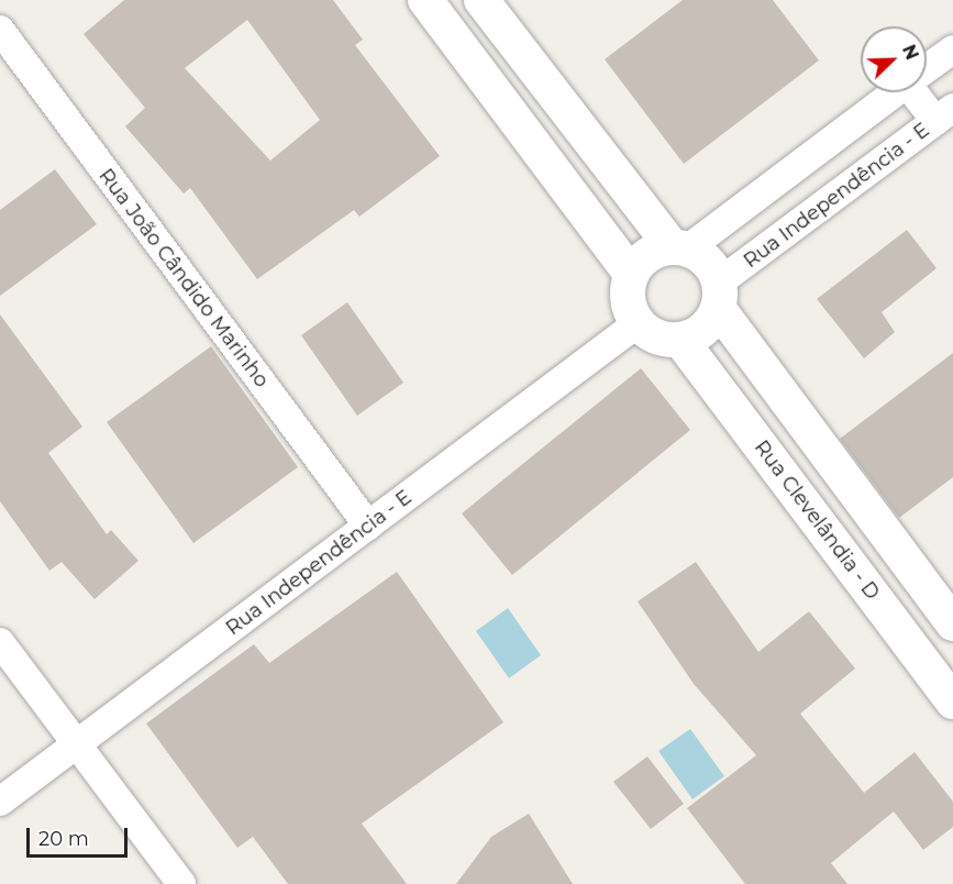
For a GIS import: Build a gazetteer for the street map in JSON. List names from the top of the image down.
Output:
{
  "streets": {
    "street": ["Rua Independência - E", "Rua João Cândido Marinho", "Rua Clevelândia - D"]
  },
  "crossings": [
    ["Rua Independência - E", "Rua João Cândido Marinho"],
    ["Rua Independência - E", "Rua Clevelândia - D"]
  ],
  "scale_bar": "20 m",
  "north": "top right"
}
